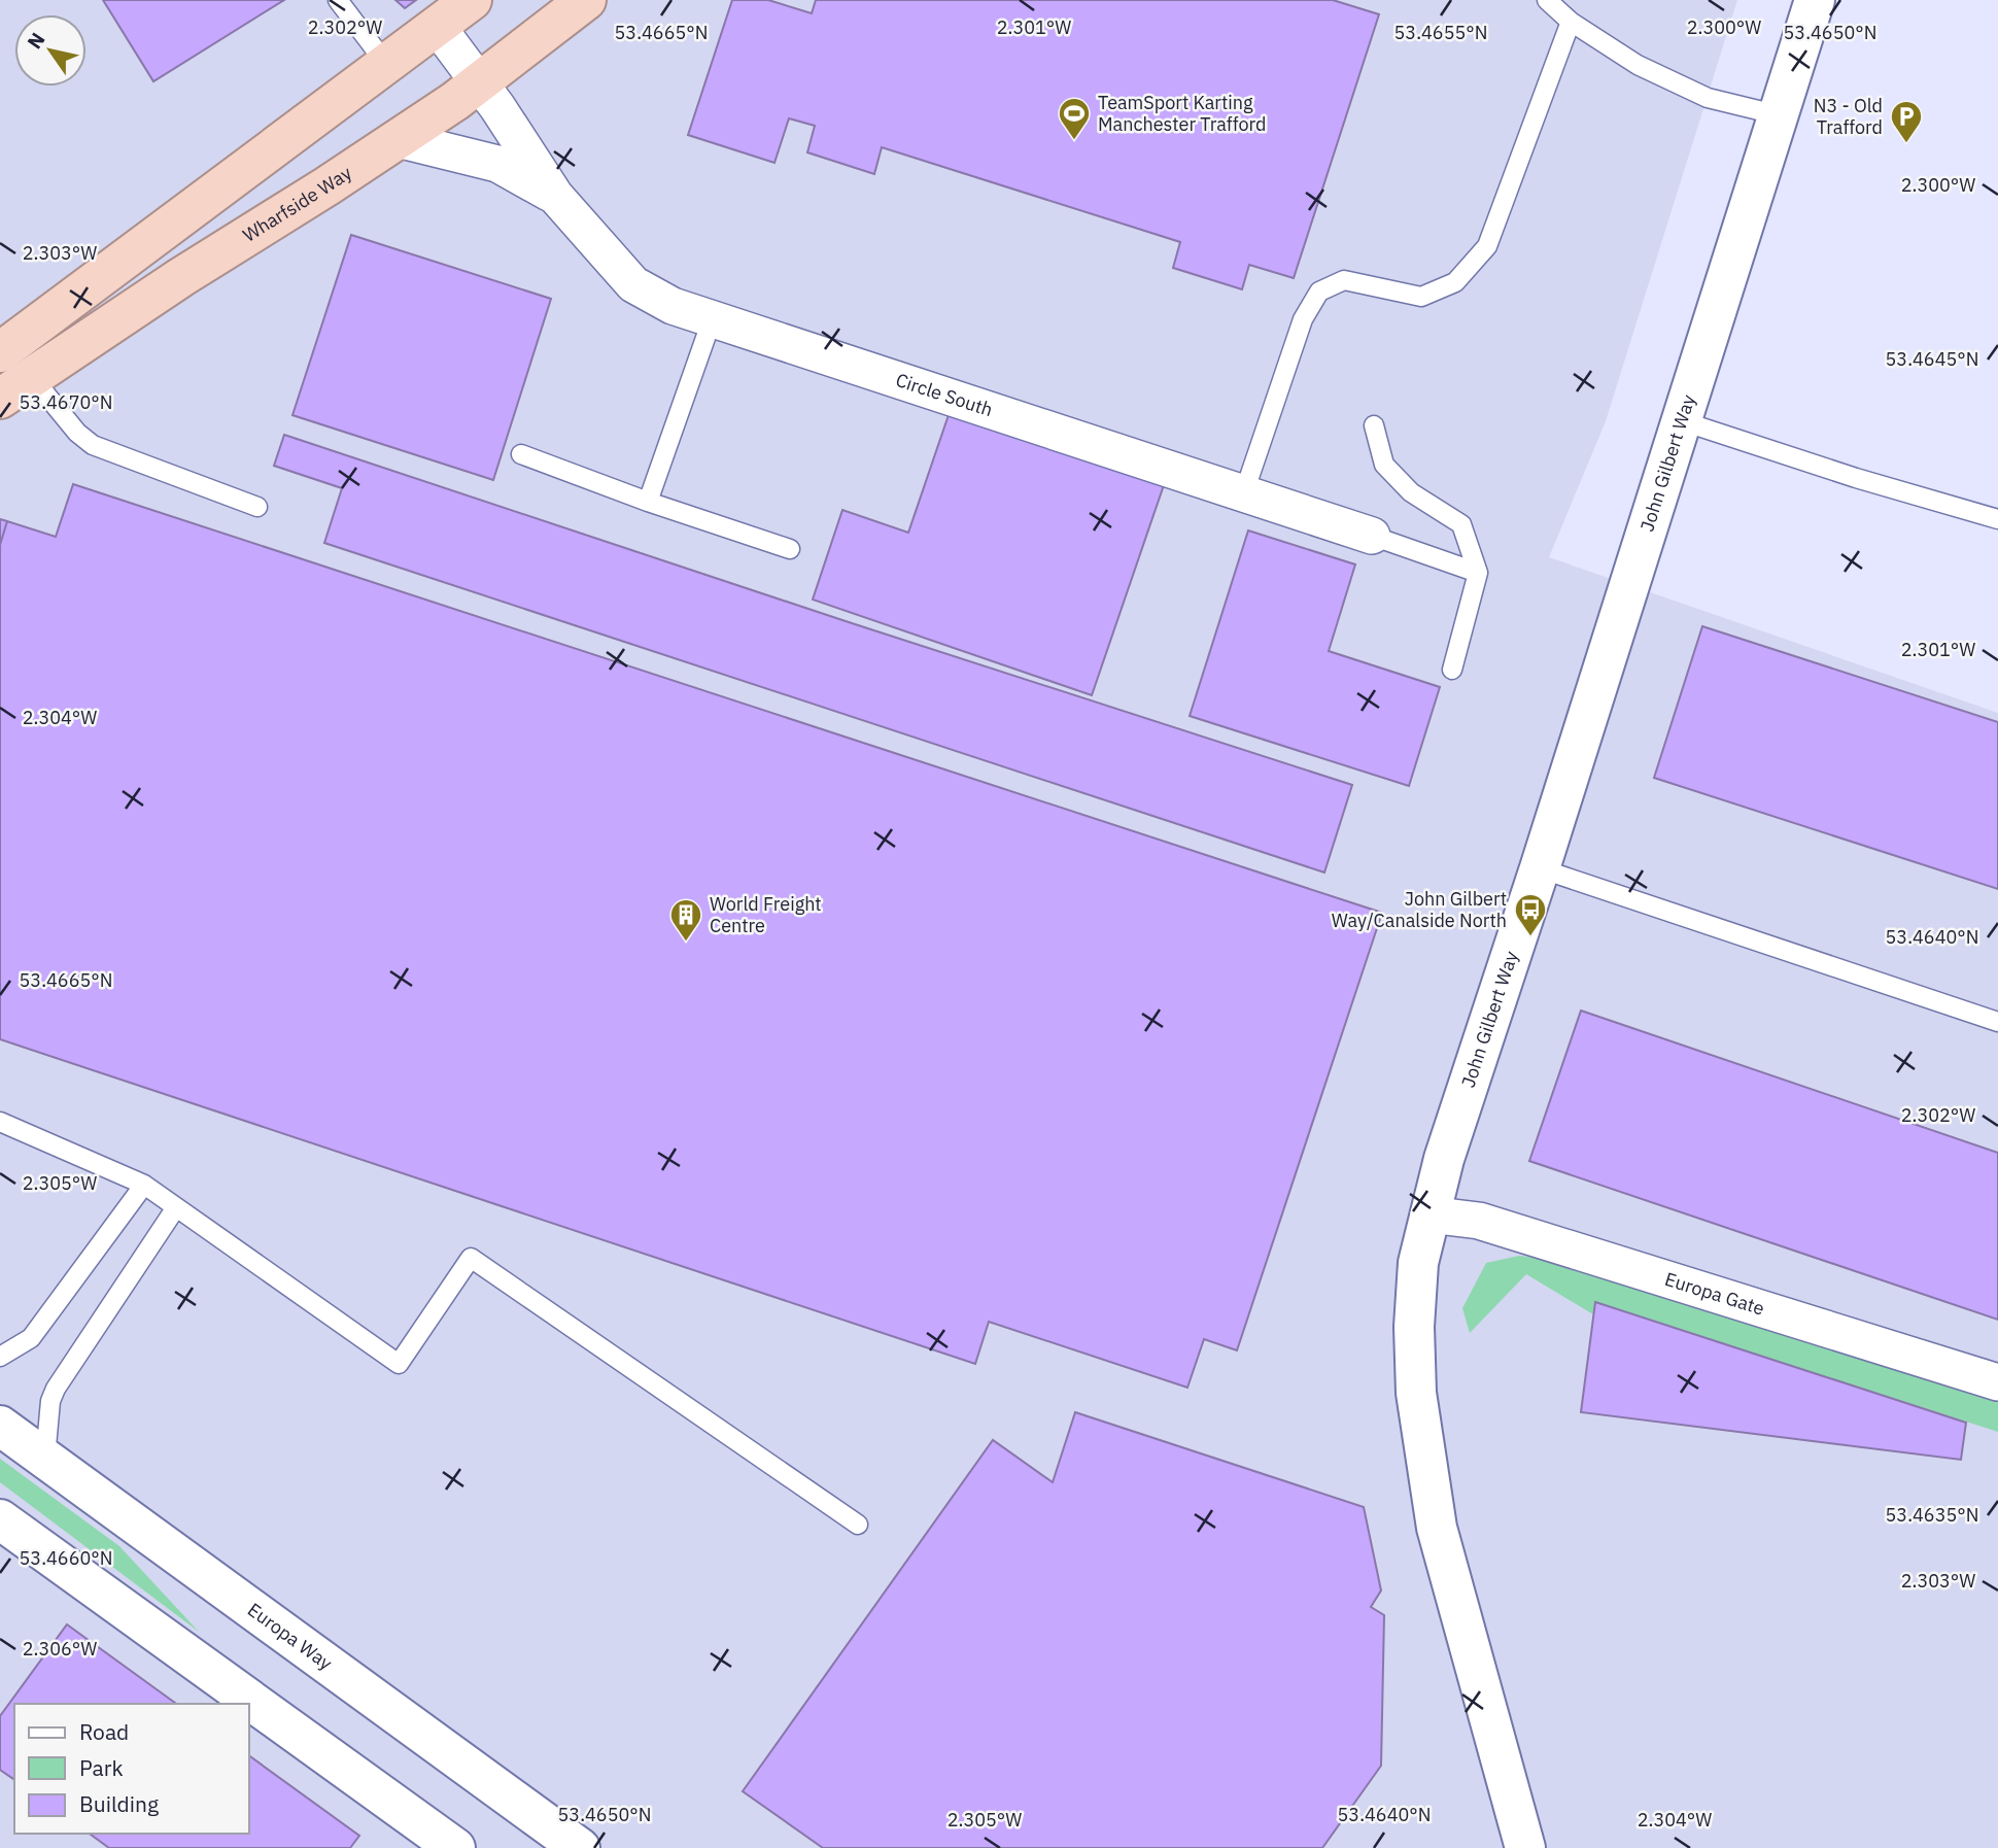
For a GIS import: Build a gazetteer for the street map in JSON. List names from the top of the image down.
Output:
{
  "streets": {
    "highway": ["Wharfside Way"],
    "street": [
      "Circle South",
      "John Gilbert Way",
      "Europa Gate",
      "Europa Way"
    ]
  },
  "crossings": [
    ["Wharfside Way", "Circle South"],
    ["John Gilbert Way", "Europa Gate"]
  ],
  "places": {
    "sports": ["TeamSport Karting Manchester Trafford"],
    "parking": ["N3 - Old Trafford"],
    "bus stop": ["John Gilbert Way/Canalside North"],
    "building": ["World Freight Centre"]
  },
  "legend": ["Road", "Park", "Building"],
  "north": "top left",
  "coordinates": [
    "2.302°W",
    "2.301°W",
    "2.300°W",
    "53.4665°N",
    "53.4655°N",
    "53.4650°N",
    "2.303°W",
    "53.4645°N",
    "53.4670°N",
    "2.304°W",
    "53.4640°N",
    "2.305°W",
    "53.4635°N",
    "53.4660°N",
    "2.306°W"
  ]
}
